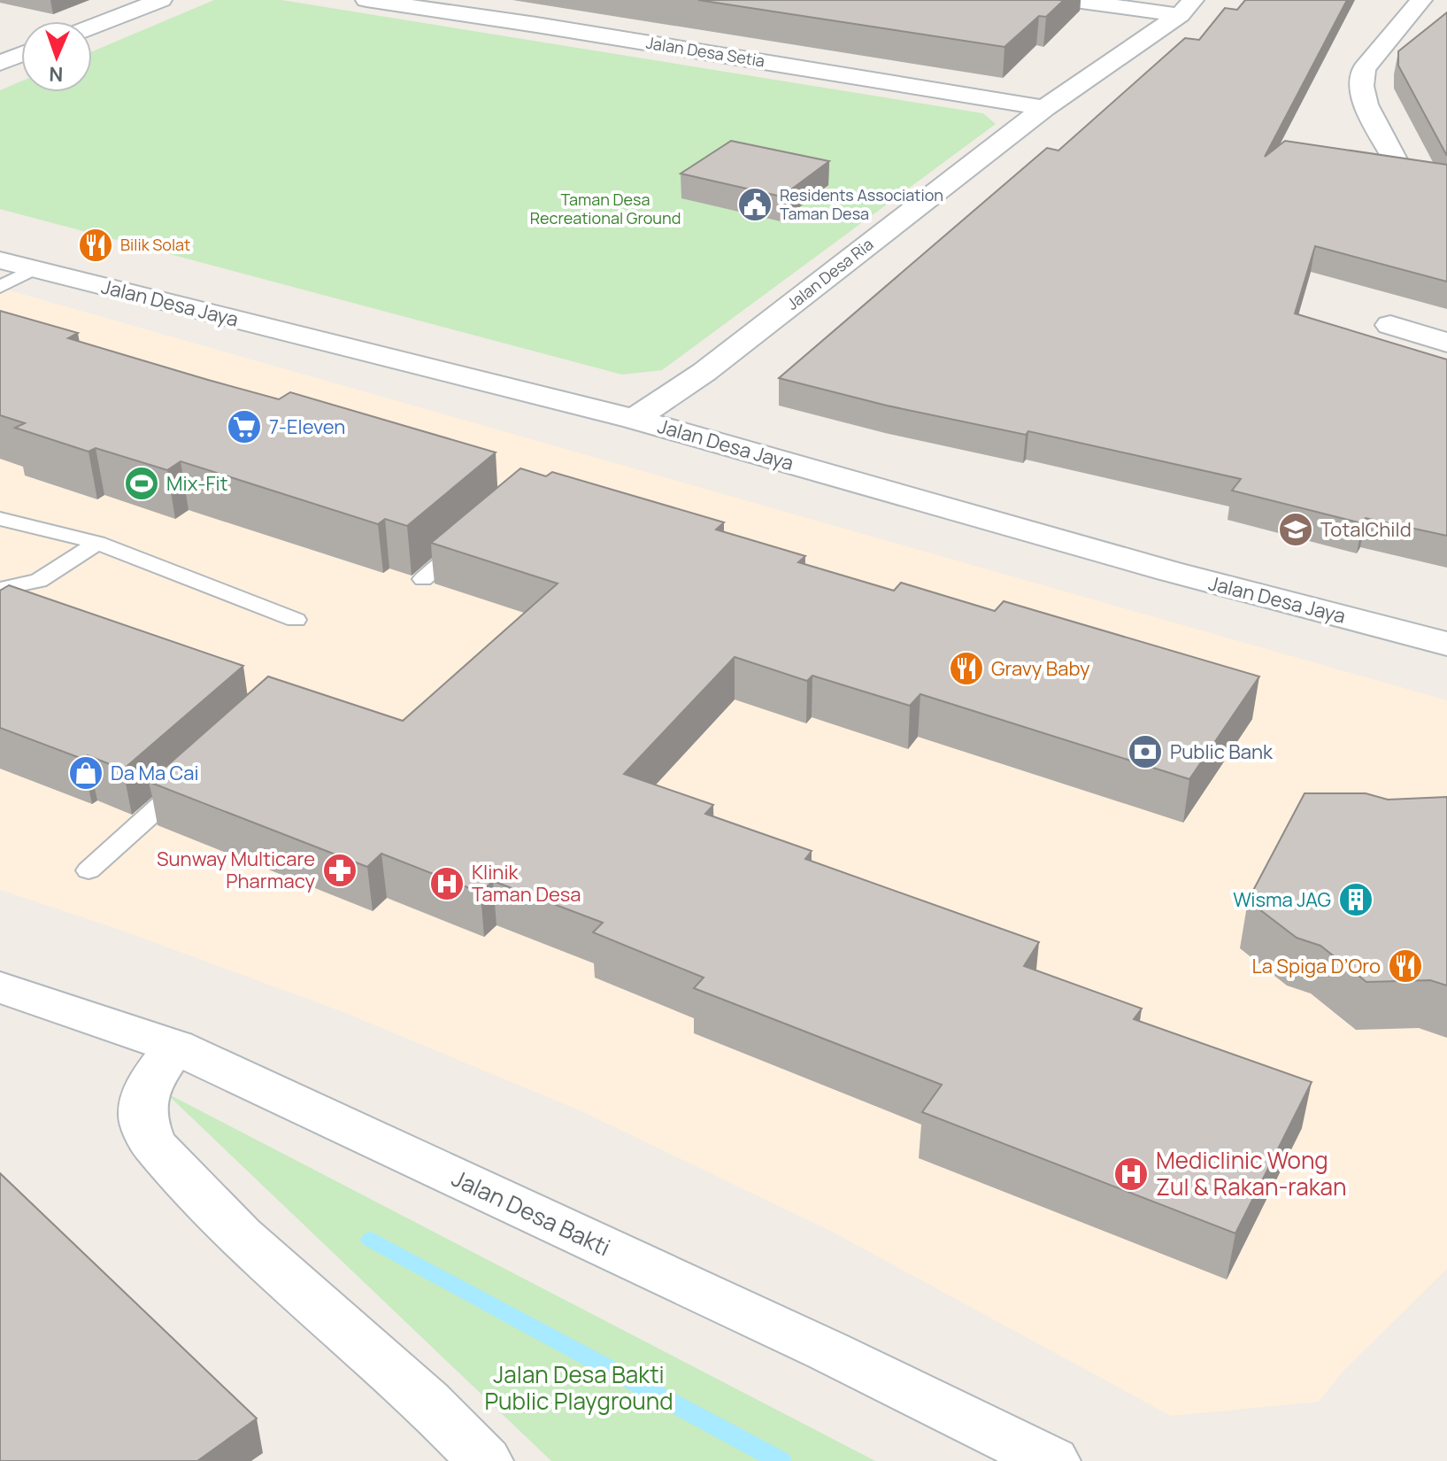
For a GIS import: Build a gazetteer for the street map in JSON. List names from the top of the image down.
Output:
{
  "streets": {
    "street": [
      "Jalan Desa Setia",
      "Jalan Desa Ria",
      "Jalan Desa Jaya",
      "Jalan Desa Bakti"
    ]
  },
  "crossings": [
    ["Jalan Desa Setia", "Jalan Desa Ria"],
    ["Jalan Desa Ria", "Jalan Desa Jaya"]
  ],
  "parks": ["Taman Desa Recreational Ground", "Jalan Desa Bakti Public Playground"],
  "places": {
    "public building": ["Residents Association Taman Desa"],
    "restaurant": ["Bilik Solat", "Gravy Baby", "La Spiga D’Oro"],
    "supermarket": ["7-Eleven"],
    "sports": ["Mix-Fit"],
    "school or university": ["TotalChild"],
    "bank": ["Public Bank"],
    "shop": ["Da Ma Cai"],
    "pharmacy": ["Sunway Multicare Pharmacy"],
    "hospital": ["Klinik Taman Desa", "Mediclinic Wong Zul & Rakan-rakan"],
    "building": ["Wisma JAG"]
  },
  "north": "bottom"
}
